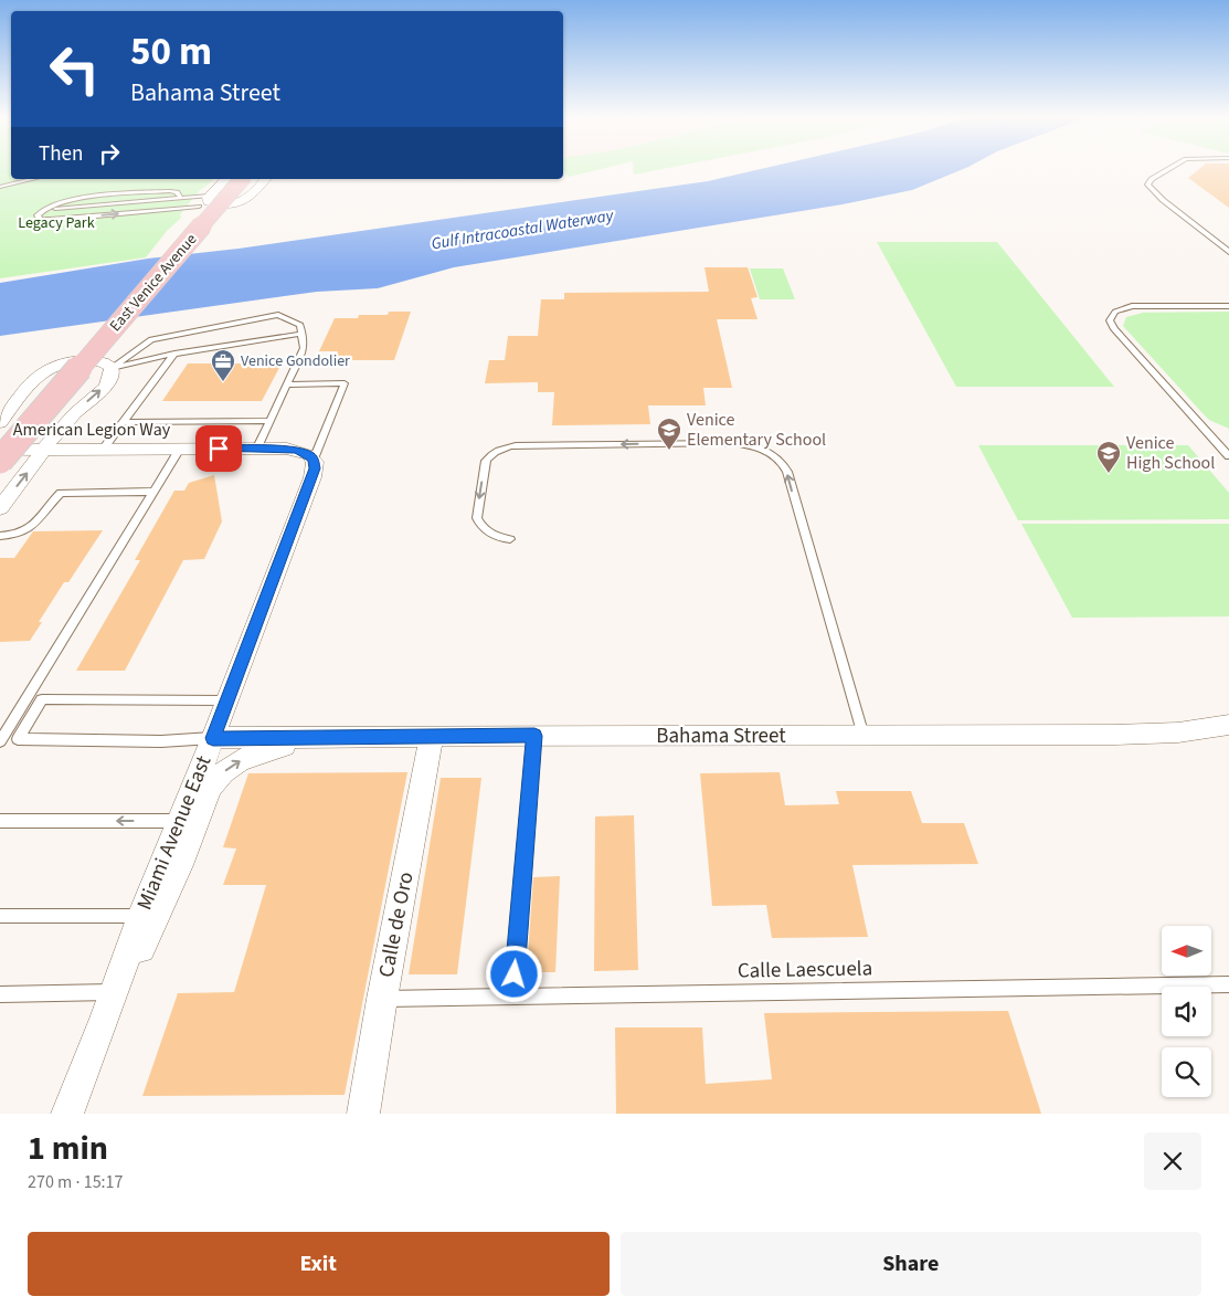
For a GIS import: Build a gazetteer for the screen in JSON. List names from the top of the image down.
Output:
{
  "streets": {
    "main road": ["East Venice Avenue"],
    "street": [
      "American Legion Way",
      "Bahama Street",
      "Miami Avenue East",
      "Calle de Oro"
    ],
    "lane": ["Calle Laescuela"]
  },
  "crossings": [
    ["American Legion Way", "Miami Avenue East"],
    ["Bahama Street", "Miami Avenue East"],
    ["Bahama Street", "Calle de Oro"],
    ["Calle de Oro", "Calle Laescuela"]
  ],
  "water": ["Gulf Intracoastal Waterway"],
  "parks": ["Legacy Park"],
  "places": {
    "office": ["Venice Gondolier"],
    "school or university": ["Venice Elementary School", "Venice High School"]
  },
  "north": "left",
  "page": {
    "turn": ["50 m", "Bahama Street"],
    "then": "Then",
    "heading": ["1 min", "270 m · 15:17"],
    "buttons": ["Exit", "Share"]
  }
}
